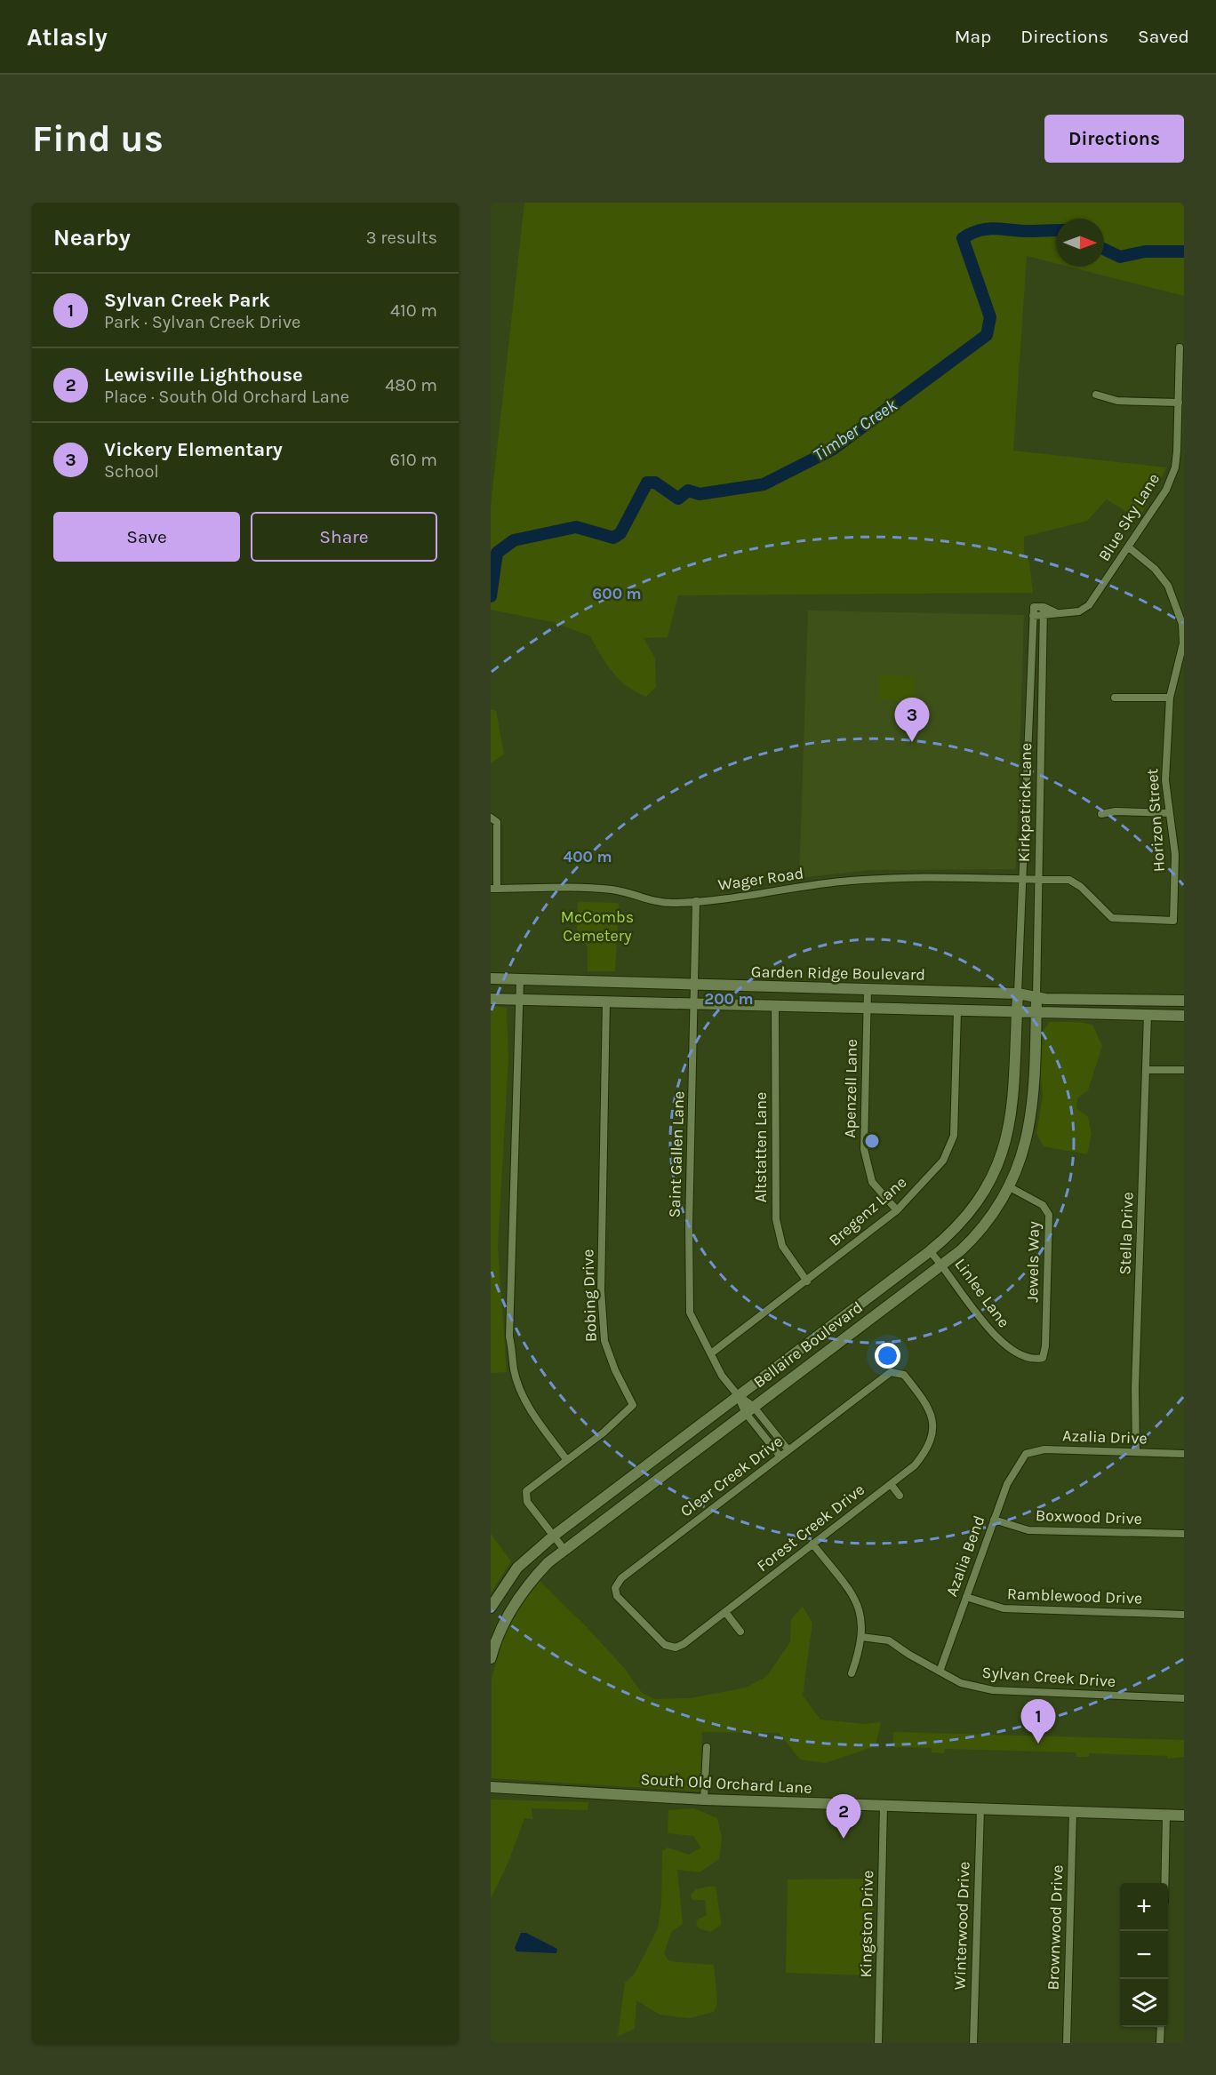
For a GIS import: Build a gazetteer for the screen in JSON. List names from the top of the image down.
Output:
{
  "streets": {
    "main road": ["Garden Ridge Boulevard", "Bellaire Boulevard", "South Old Orchard Lane"],
    "street": [
      "Blue Sky Lane",
      "Kirkpatrick Lane",
      "Horizon Street",
      "Wager Road",
      "Apenzell Lane",
      "Altstatten Lane",
      "Saint Gallen Lane",
      "Bregenz Lane",
      "Stella Drive",
      "Jewels Way",
      "Linlee Lane",
      "Bobing Drive",
      "Azalia Drive",
      "Clear Creek Drive",
      "Boxwood Drive",
      "Forest Creek Drive",
      "Azalia Bend",
      "Ramblewood Drive",
      "Sylvan Creek Drive",
      "Kingston Drive",
      "Winterwood Drive",
      "Brownwood Drive"
    ]
  },
  "crossings": [
    ["Blue Sky Lane", "Kirkpatrick Lane"],
    ["Blue Sky Lane", "Horizon Street"],
    ["Kirkpatrick Lane", "Wager Road"],
    ["Kirkpatrick Lane", "Garden Ridge Boulevard"],
    ["Kirkpatrick Lane", "Bellaire Boulevard"],
    ["Horizon Street", "Wager Road"],
    ["Wager Road", "Saint Gallen Lane"],
    ["Garden Ridge Boulevard", "Apenzell Lane"],
    ["Garden Ridge Boulevard", "Altstatten Lane"],
    ["Garden Ridge Boulevard", "Saint Gallen Lane"],
    ["Garden Ridge Boulevard", "Bregenz Lane"],
    ["Garden Ridge Boulevard", "Stella Drive"],
    ["Garden Ridge Boulevard", "Bobing Drive"],
    ["Garden Ridge Boulevard", "Bellaire Boulevard"],
    ["Apenzell Lane", "Bregenz Lane"],
    ["Altstatten Lane", "Bregenz Lane"],
    ["Saint Gallen Lane", "Bregenz Lane"],
    ["Saint Gallen Lane", "Bellaire Boulevard"],
    ["Stella Drive", "Azalia Drive"],
    ["Jewels Way", "Linlee Lane"],
    ["Jewels Way", "Bellaire Boulevard"],
    ["Linlee Lane", "Bellaire Boulevard"],
    ["Bobing Drive", "Bellaire Boulevard"],
    ["Azalia Drive", "Azalia Bend"],
    ["Clear Creek Drive", "Forest Creek Drive"],
    ["Boxwood Drive", "Azalia Bend"],
    ["Azalia Bend", "Ramblewood Drive"],
    ["Azalia Bend", "Sylvan Creek Drive"],
    ["South Old Orchard Lane", "Kingston Drive"],
    ["South Old Orchard Lane", "Winterwood Drive"],
    ["South Old Orchard Lane", "Brownwood Drive"]
  ],
  "water": ["Timber Creek"],
  "parks": ["McCombs Cemetery"],
  "north": "right",
  "page": {
    "header": "Atlasly",
    "nav": ["Map", "Directions", "Saved"],
    "buttons": [
      "Directions",
      ["Save", "Share"]
    ],
    "title": "Find us",
    "heading": ["Nearby", "3 results"],
    "list": [
      {
        "mark": "1",
        "name": "Sylvan Creek Park",
        "note": "Park · Sylvan Creek Drive",
        "value": "410 m"
      },
      {
        "mark": "2",
        "name": "Lewisville Lighthouse",
        "note": "Place · South Old Orchard Lane",
        "value": "480 m"
      },
      {
        "mark": "3",
        "name": "Vickery Elementary",
        "note": "School",
        "value": "610 m"
      }
    ],
    "pins": ["3", "1", "2"],
    "map_buttons": ["+", "−"]
  },
  "rings": ["600 m", "400 m", "200 m"]
}
